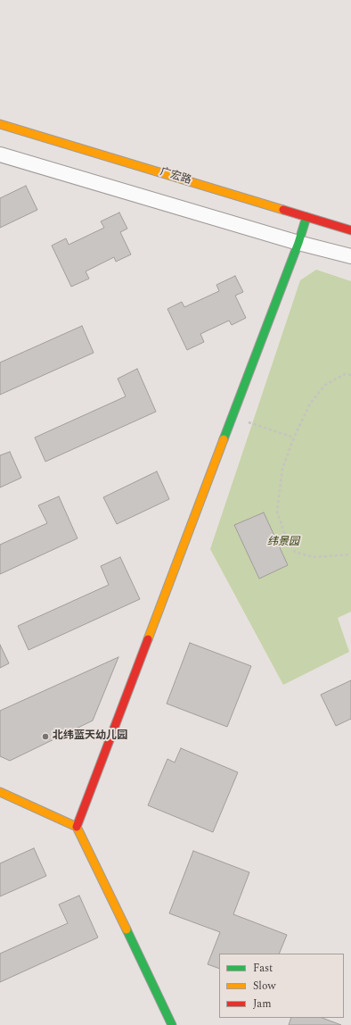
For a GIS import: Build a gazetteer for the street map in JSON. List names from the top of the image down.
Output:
{
  "streets": {
    "street": ["广宏路"]
  },
  "parks": ["纬景园"],
  "places": ["北纬蓝天幼儿园"],
  "legend": ["Fast", "Slow", "Jam"]
}
